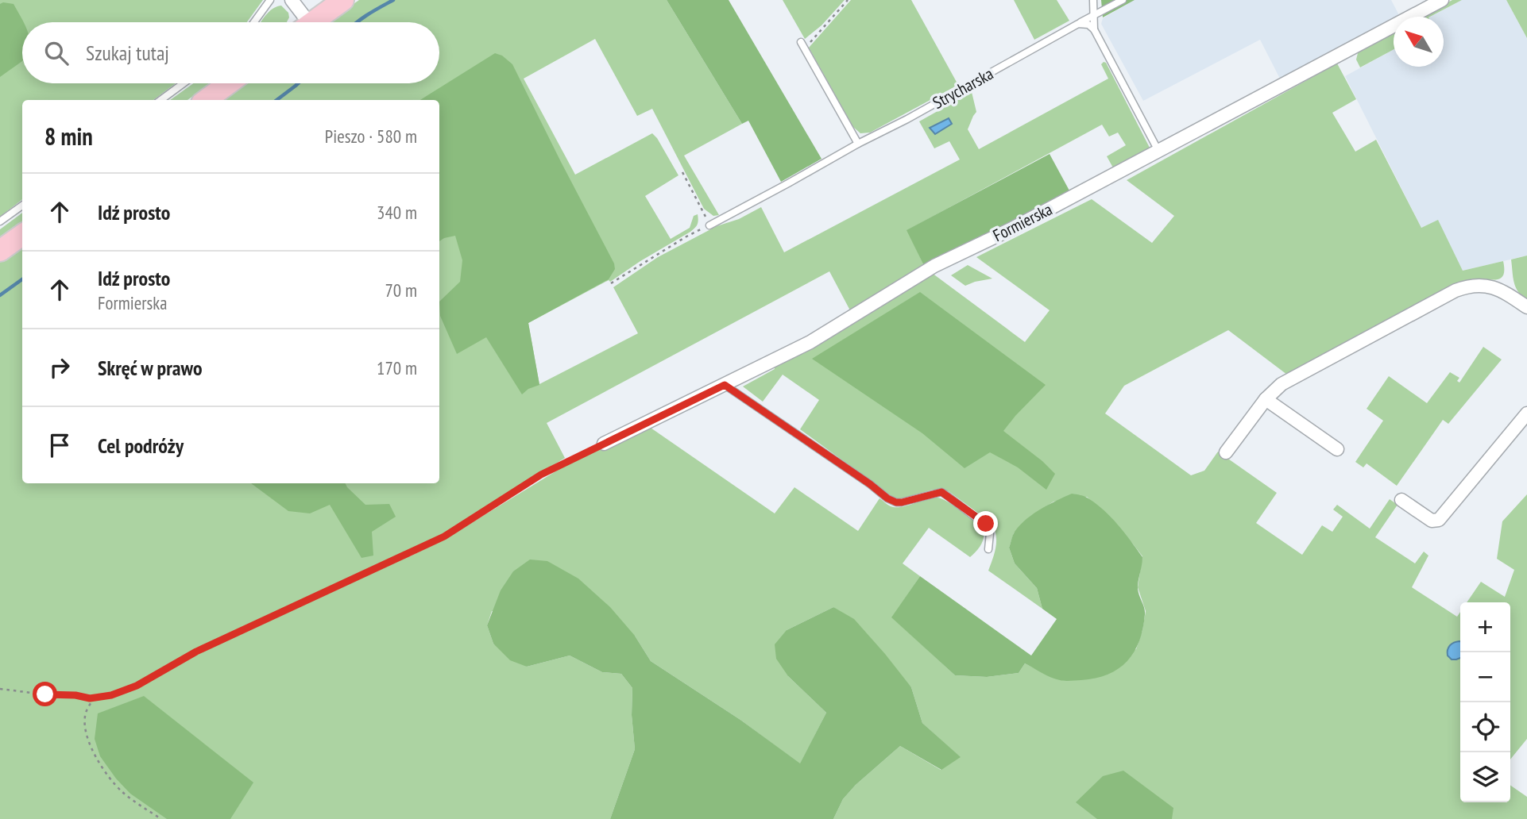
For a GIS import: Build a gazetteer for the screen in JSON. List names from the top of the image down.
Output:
{
  "streets": {
    "street": ["Formierska"],
    "lane": ["Strycharska"]
  },
  "north": "top left",
  "page": {
    "search": "Szukaj tutaj",
    "heading": ["8 min", "Pieszo · 580 m"],
    "list": [
      ["Idź prosto", "340 m"],
      ["Idź prosto", "Formierska", "70 m"],
      ["Skręć w prawo", "170 m"],
      "Cel podróży"
    ],
    "map_buttons": ["+", "−"]
  }
}
